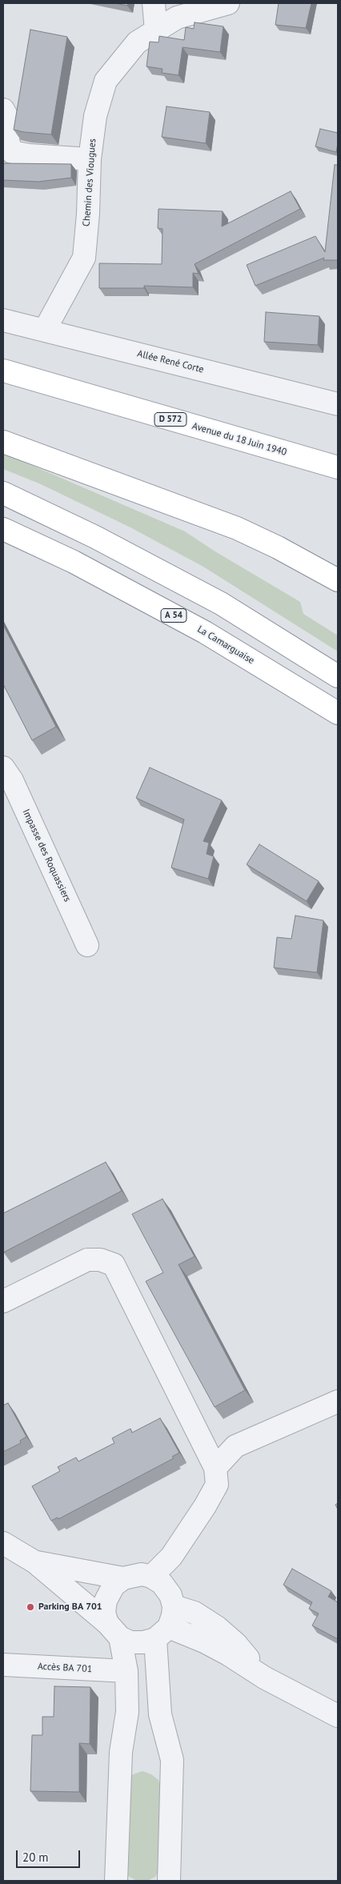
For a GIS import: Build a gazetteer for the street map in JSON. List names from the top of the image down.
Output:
{
  "streets": {
    "main road": [
      "D 572",
      "Avenue du 18 Juin 1940",
      "A 54",
      "La Camarguaise"
    ],
    "street": [
      "Chemin des Viougues",
      "Allée René Corte",
      "Impasse des Roquassiers",
      "Accès BA 701"
    ]
  },
  "crossings": [
    ["Chemin des Viougues", "Allée René Corte"]
  ],
  "places": ["Parking BA 701"],
  "scale_bar": "20 m"
}
